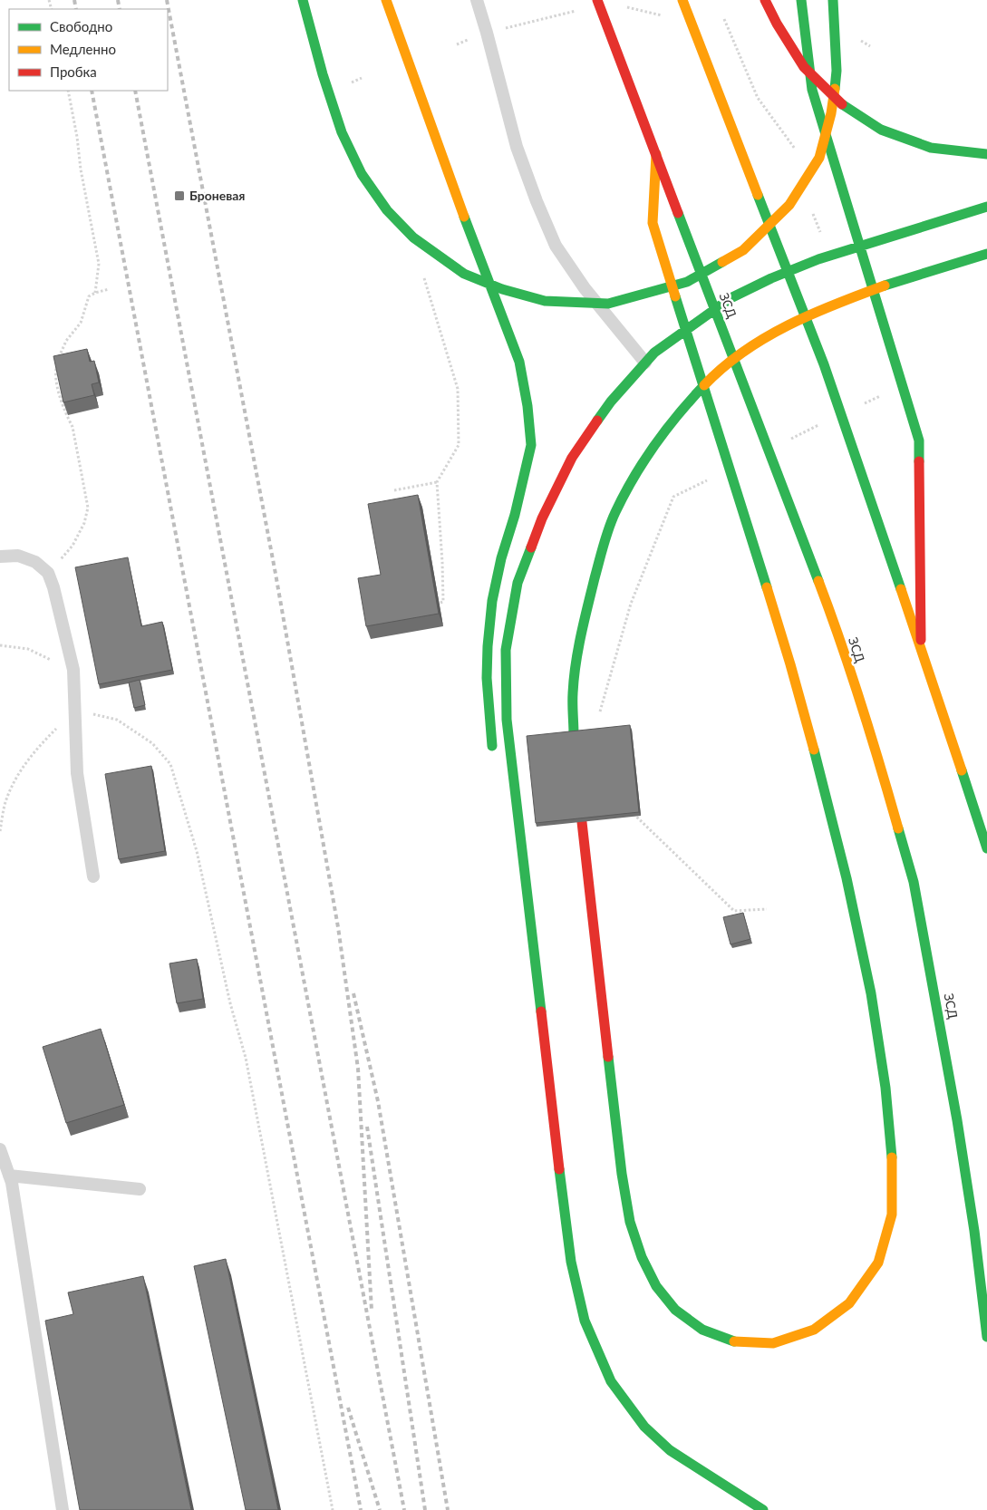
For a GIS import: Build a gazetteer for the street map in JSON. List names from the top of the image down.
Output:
{
  "streets": {
    "main road": ["ЗСД"]
  },
  "places": {
    "transit": ["Броневая"]
  },
  "legend": ["Свободно", "Медленно", "Пробка"]
}
